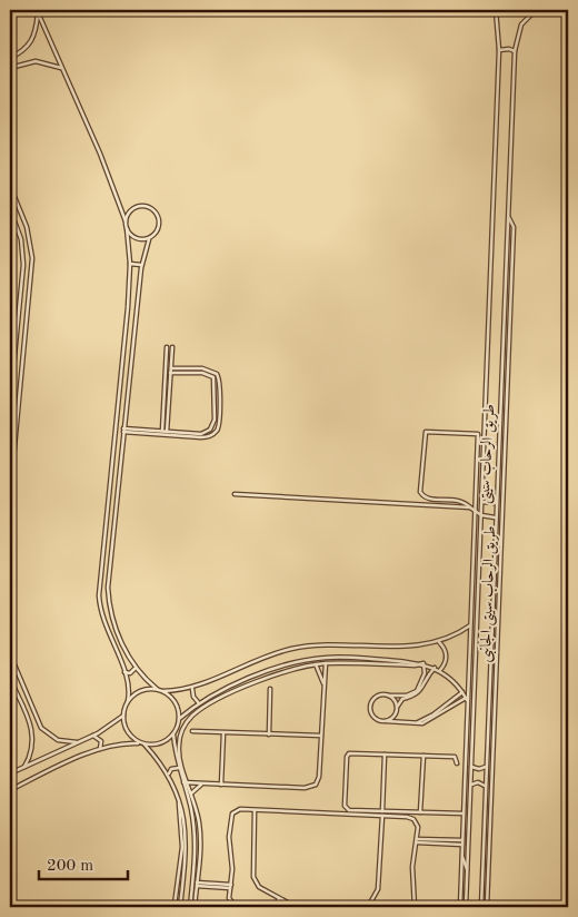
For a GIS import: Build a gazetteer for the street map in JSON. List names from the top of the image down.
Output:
{
  "streets": {
    "street": ["طريق الرحاب سيتى", "طريق الرحاب سيتى الجانبى"]
  },
  "crossings": [
    ["طريق الرحاب سيتى", "طريق الرحاب سيتى الجانبى"]
  ],
  "scale_bar": "200 m"
}
